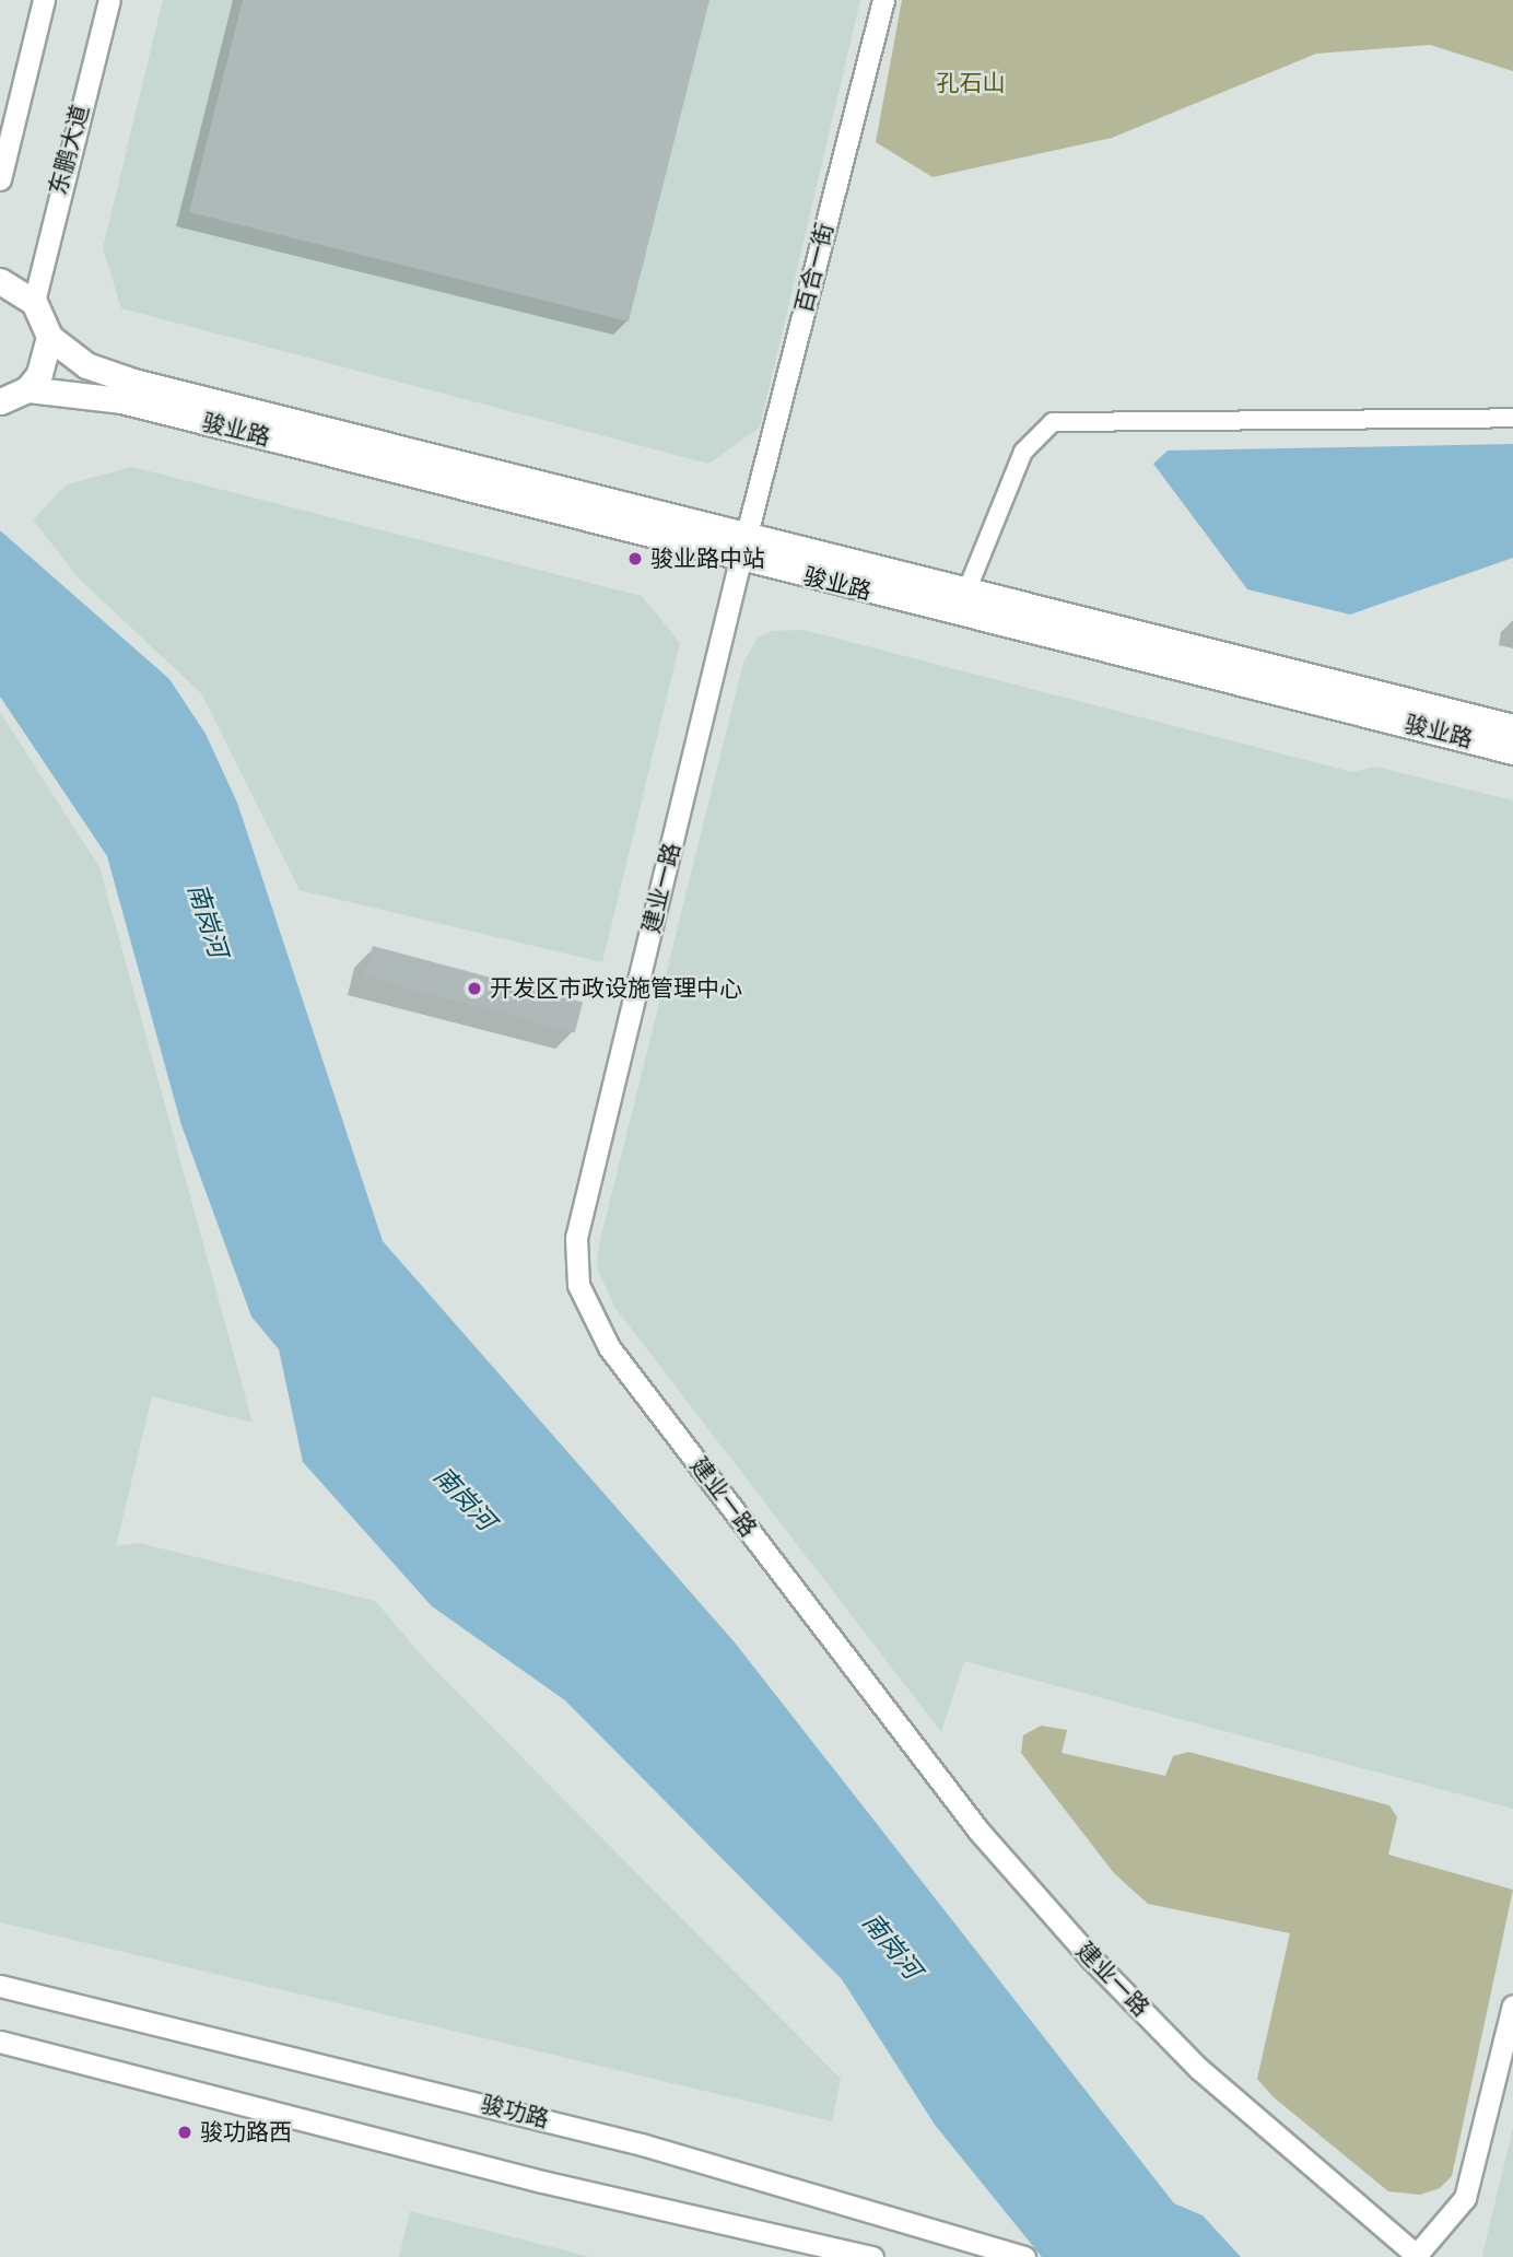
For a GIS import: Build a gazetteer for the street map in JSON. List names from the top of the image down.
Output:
{
  "streets": {
    "main road": ["骏业路"],
    "street": [
      "东鹏大道",
      "百合一街",
      "建业一路",
      "骏功路"
    ]
  },
  "crossings": [
    ["百合一街", "骏业路"],
    ["百合一街", "建业一路"],
    ["骏业路", "建业一路"]
  ],
  "water": ["南岗河"],
  "parks": ["孔石山"],
  "places": ["骏业路中站", "开发区市政设施管理中心", "骏功路西"]
}
